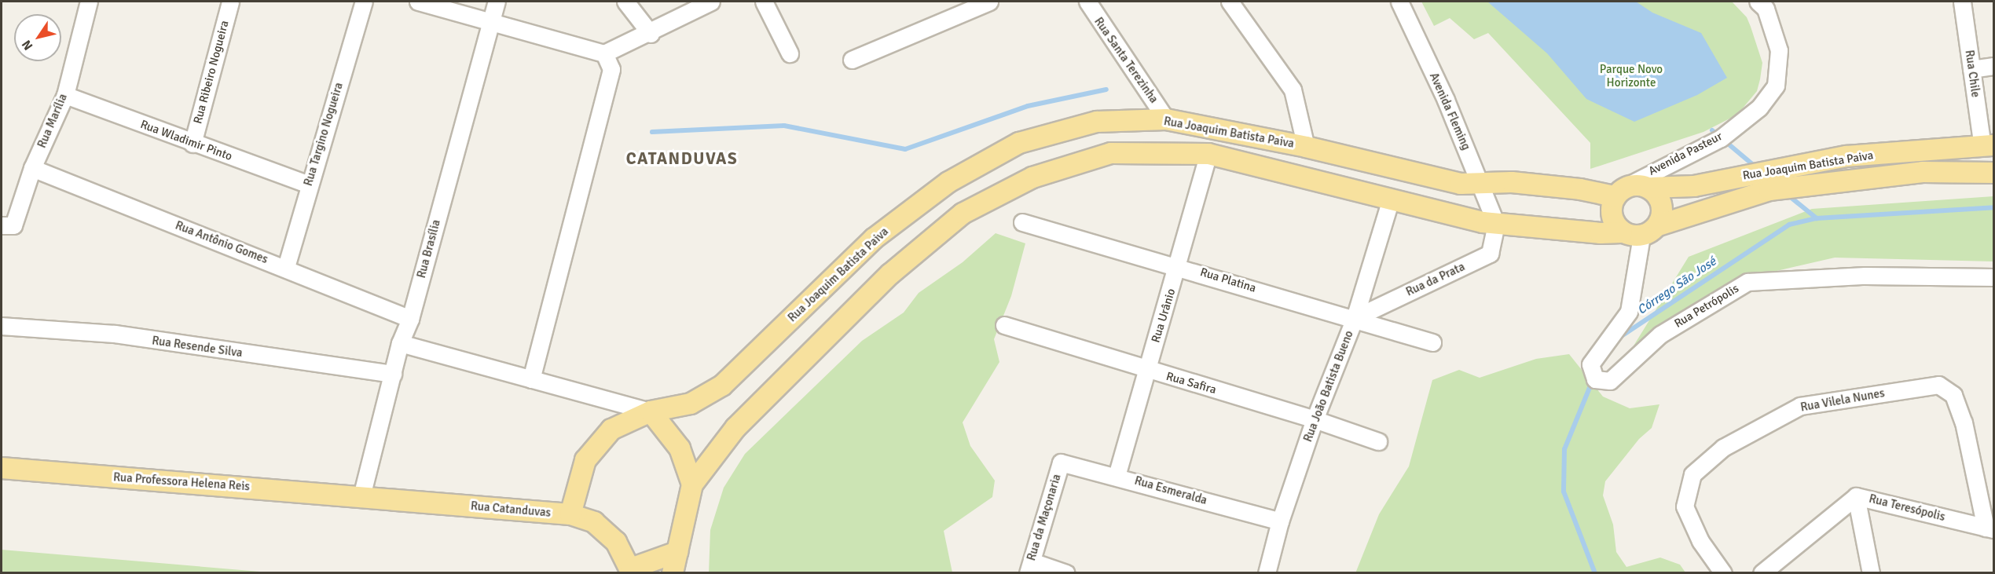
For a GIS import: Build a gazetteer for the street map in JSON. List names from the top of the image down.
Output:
{
  "streets": {
    "main road": ["Rua Joaquim Batista Paiva", "Rua Professora Helena Reis", "Rua Catanduvas"],
    "street": [
      "Rua Santa Terezinha",
      "Rua Ribeiro Nogueira",
      "Rua Chile",
      "Avenida Fleming",
      "Rua Marília",
      "Rua Targino Nogueira",
      "Rua Wladimir Pinto",
      "Avenida Pasteur",
      "Rua Antônio Gomes",
      "Rua Brasília",
      "Rua da Prata",
      "Rua Platina",
      "Rua Petrópolis",
      "Rua Urânio",
      "Rua Resende Silva",
      "Rua Safira",
      "Rua João Batista Bueno",
      "Rua Vilela Nunes",
      "Rua Esmeralda",
      "Rua Teresópolis",
      "Rua da Maçonaria"
    ]
  },
  "crossings": [
    ["Rua Santa Terezinha", "Rua Joaquim Batista Paiva"],
    ["Rua Ribeiro Nogueira", "Rua Wladimir Pinto"],
    ["Rua Chile", "Rua Joaquim Batista Paiva"],
    ["Avenida Fleming", "Rua Joaquim Batista Paiva"],
    ["Avenida Fleming", "Rua da Prata"],
    ["Rua Marília", "Rua Wladimir Pinto"],
    ["Rua Marília", "Rua Antônio Gomes"],
    ["Rua Joaquim Batista Paiva", "Avenida Pasteur"],
    ["Rua Joaquim Batista Paiva", "Rua Petrópolis"],
    ["Rua Joaquim Batista Paiva", "Rua Catanduvas"],
    ["Rua Targino Nogueira", "Rua Wladimir Pinto"],
    ["Rua Targino Nogueira", "Rua Antônio Gomes"],
    ["Avenida Pasteur", "Rua Petrópolis"],
    ["Rua Antônio Gomes", "Rua Brasília"],
    ["Rua Brasília", "Rua Resende Silva"],
    ["Rua Brasília", "Rua Professora Helena Reis"],
    ["Rua Brasília", "Rua Catanduvas"],
    ["Rua da Prata", "Rua Platina"],
    ["Rua da Prata", "Rua João Batista Bueno"],
    ["Rua Platina", "Rua Urânio"],
    ["Rua Platina", "Rua João Batista Bueno"],
    ["Rua Urânio", "Rua Safira"],
    ["Rua Urânio", "Rua Esmeralda"],
    ["Rua Safira", "Rua João Batista Bueno"],
    ["Rua João Batista Bueno", "Rua Esmeralda"],
    ["Rua Vilela Nunes", "Rua Teresópolis"],
    ["Rua Professora Helena Reis", "Rua Catanduvas"],
    ["Rua Esmeralda", "Rua da Maçonaria"]
  ],
  "districts": ["CATANDUVAS"],
  "water": ["Córrego São José"],
  "parks": ["Parque Novo Horizonte"],
  "north": "bottom left"
}
